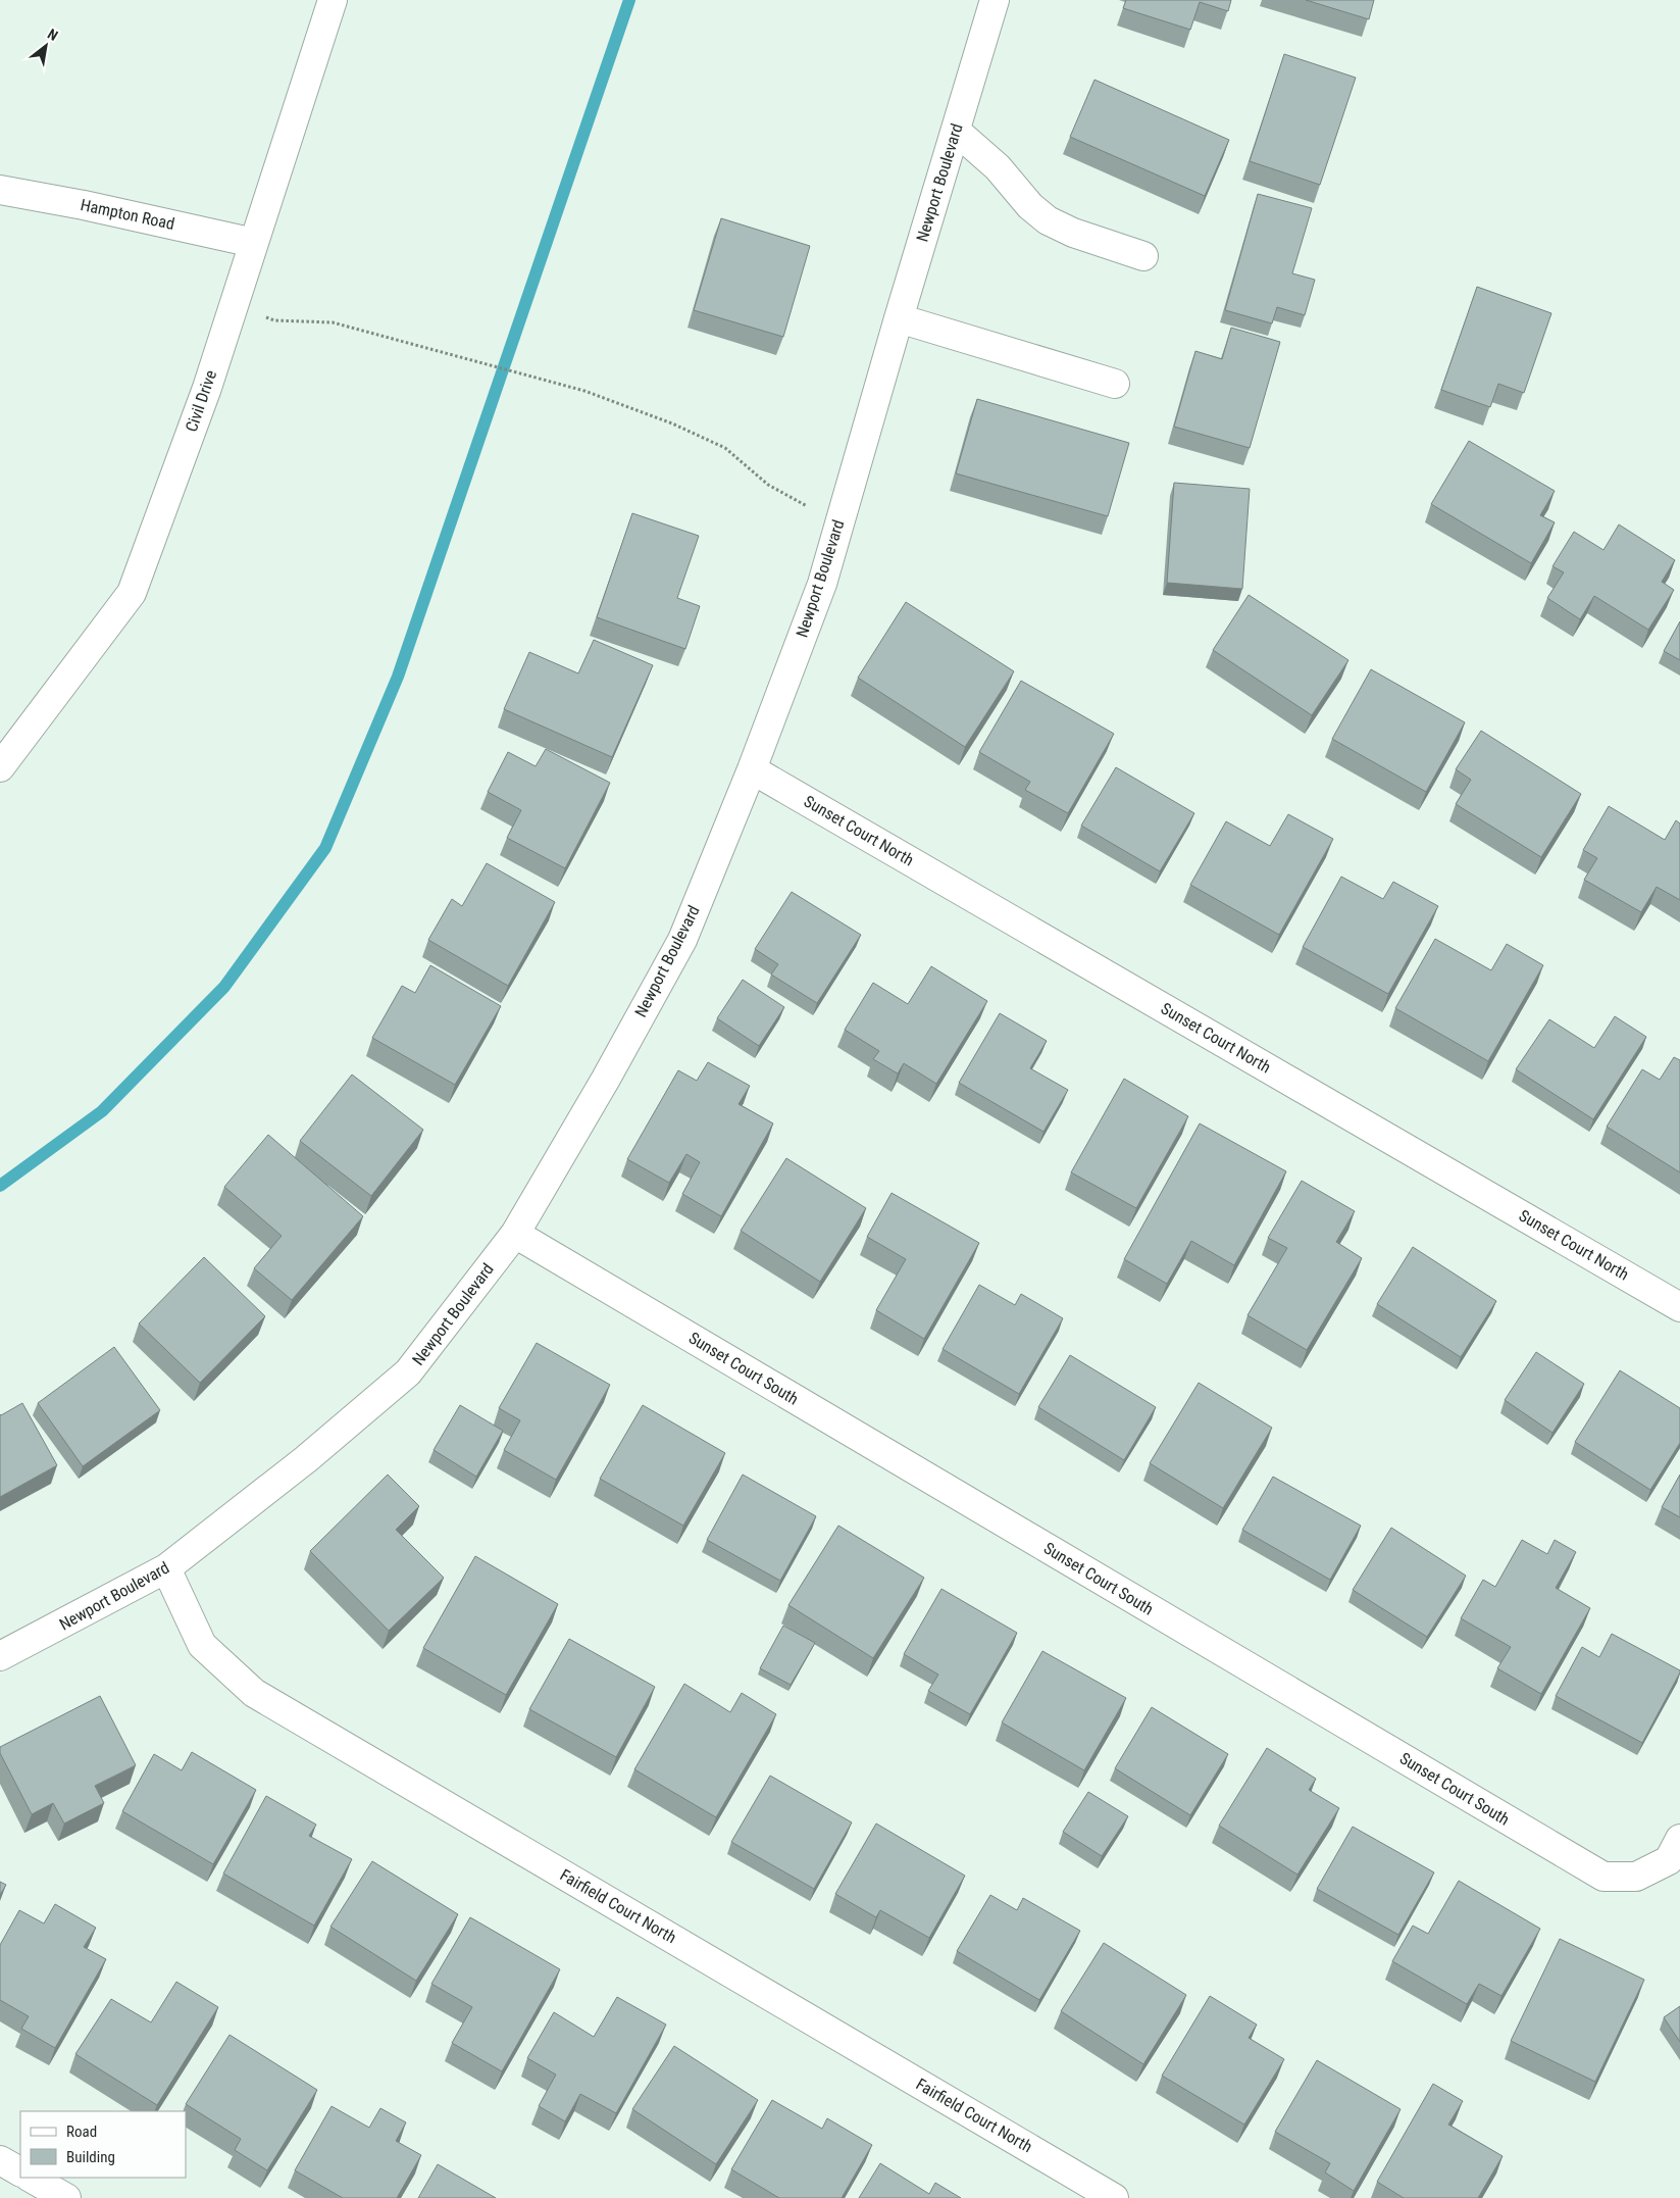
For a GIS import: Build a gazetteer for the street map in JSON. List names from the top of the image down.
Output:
{
  "streets": {
    "street": [
      "Newport Boulevard",
      "Hampton Road",
      "Civil Drive",
      "Sunset Court North",
      "Sunset Court South",
      "Fairfield Court North"
    ]
  },
  "crossings": [
    ["Newport Boulevard", "Sunset Court North"],
    ["Newport Boulevard", "Sunset Court South"],
    ["Newport Boulevard", "Fairfield Court North"],
    ["Hampton Road", "Civil Drive"]
  ],
  "legend": ["Road", "Building"],
  "north": "top right"
}
